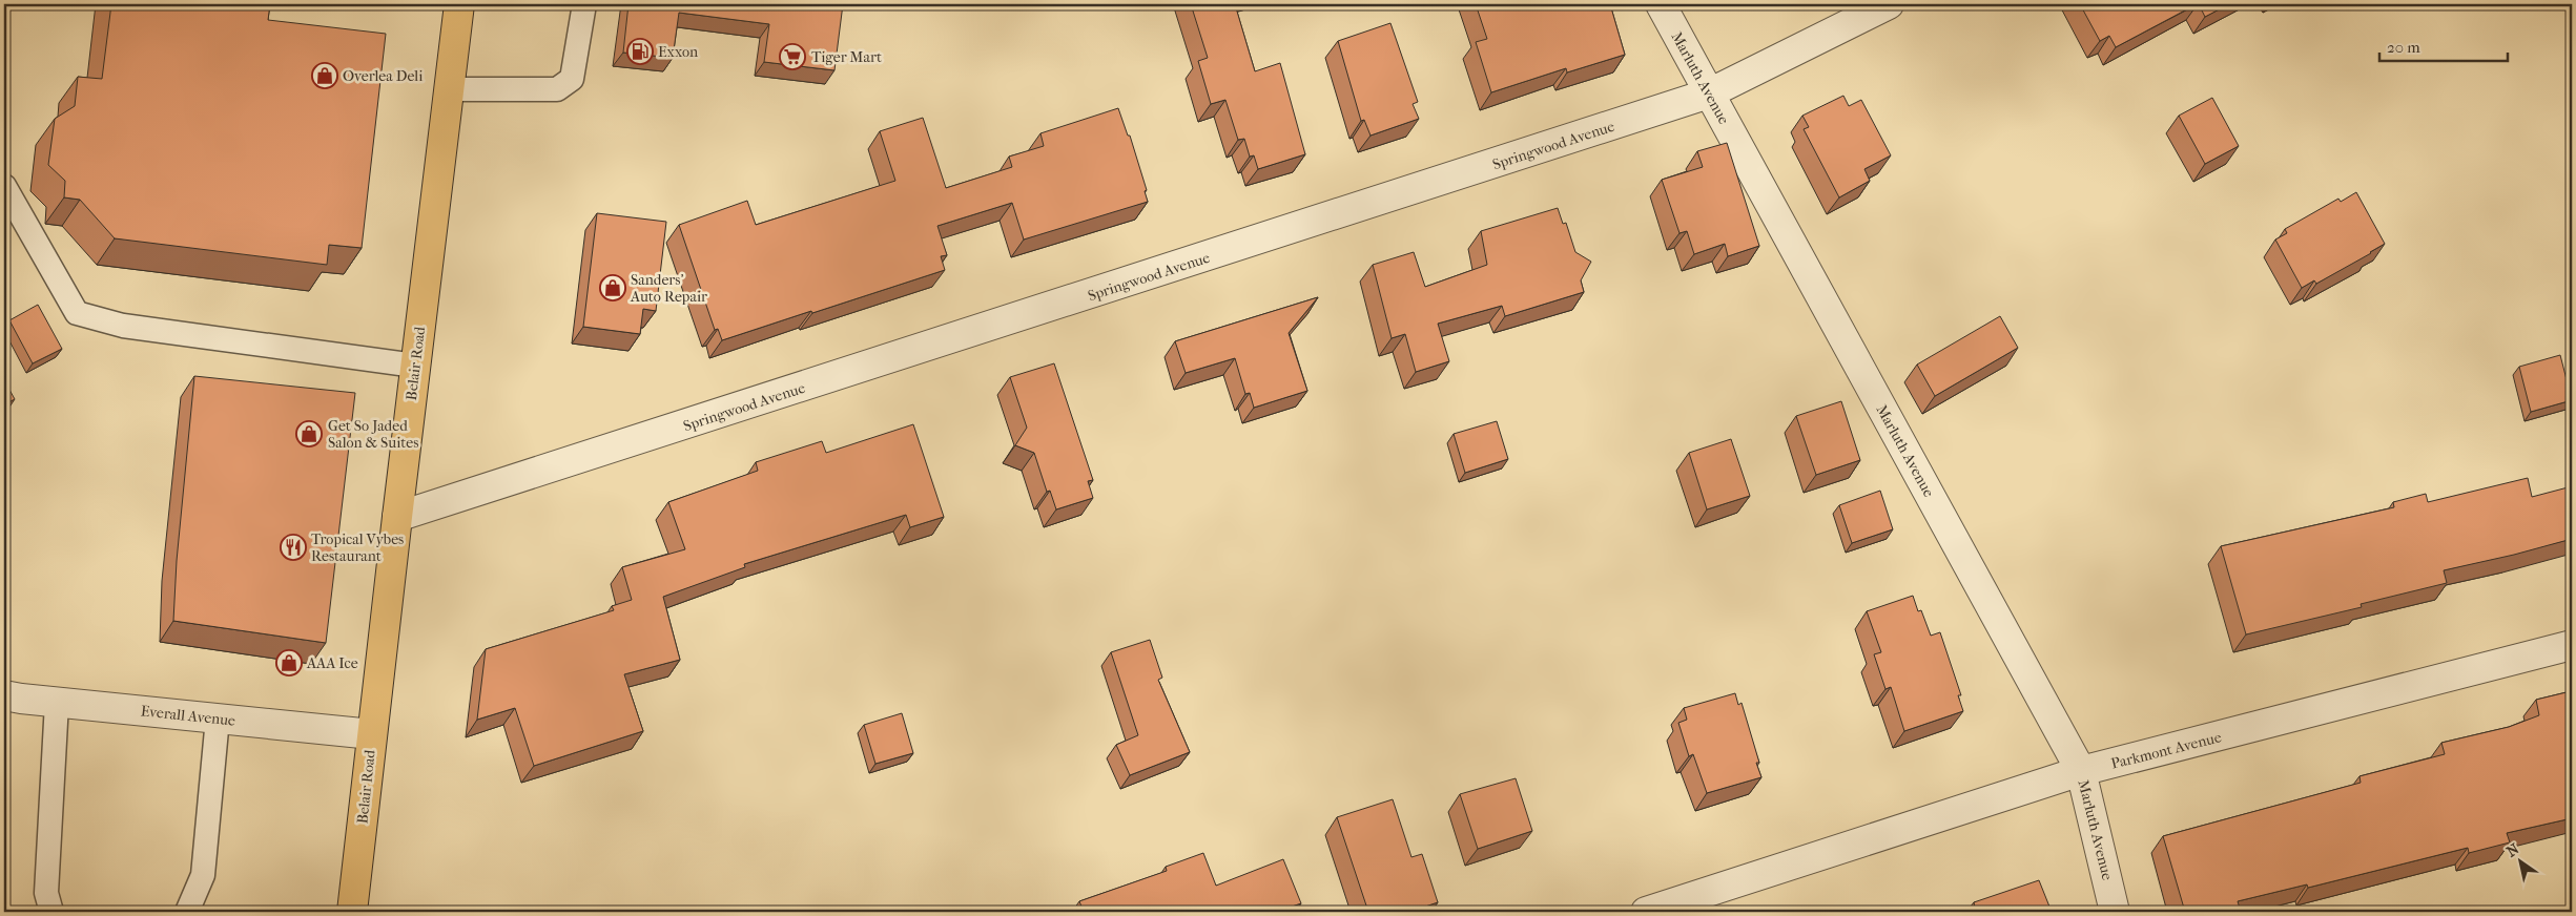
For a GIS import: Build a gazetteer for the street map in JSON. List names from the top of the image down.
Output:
{
  "streets": {
    "main road": ["Belair Road"],
    "street": [
      "Marluth Avenue",
      "Springwood Avenue",
      "Everall Avenue",
      "Parkmont Avenue"
    ]
  },
  "crossings": [
    ["Marluth Avenue", "Springwood Avenue"],
    ["Marluth Avenue", "Parkmont Avenue"],
    ["Springwood Avenue", "Belair Road"],
    ["Belair Road", "Everall Avenue"]
  ],
  "places": {
    "fuel station": ["Exxon"],
    "supermarket": ["Tiger Mart"],
    "shop": [
      "Overlea Deli",
      "Sanders' Auto Repair",
      "Get So Jaded Salon & Suites",
      "AAA Ice"
    ],
    "restaurant": ["Tropical Vybes Restaurant"]
  },
  "scale_bar": "20 m",
  "north": "top left"
}
